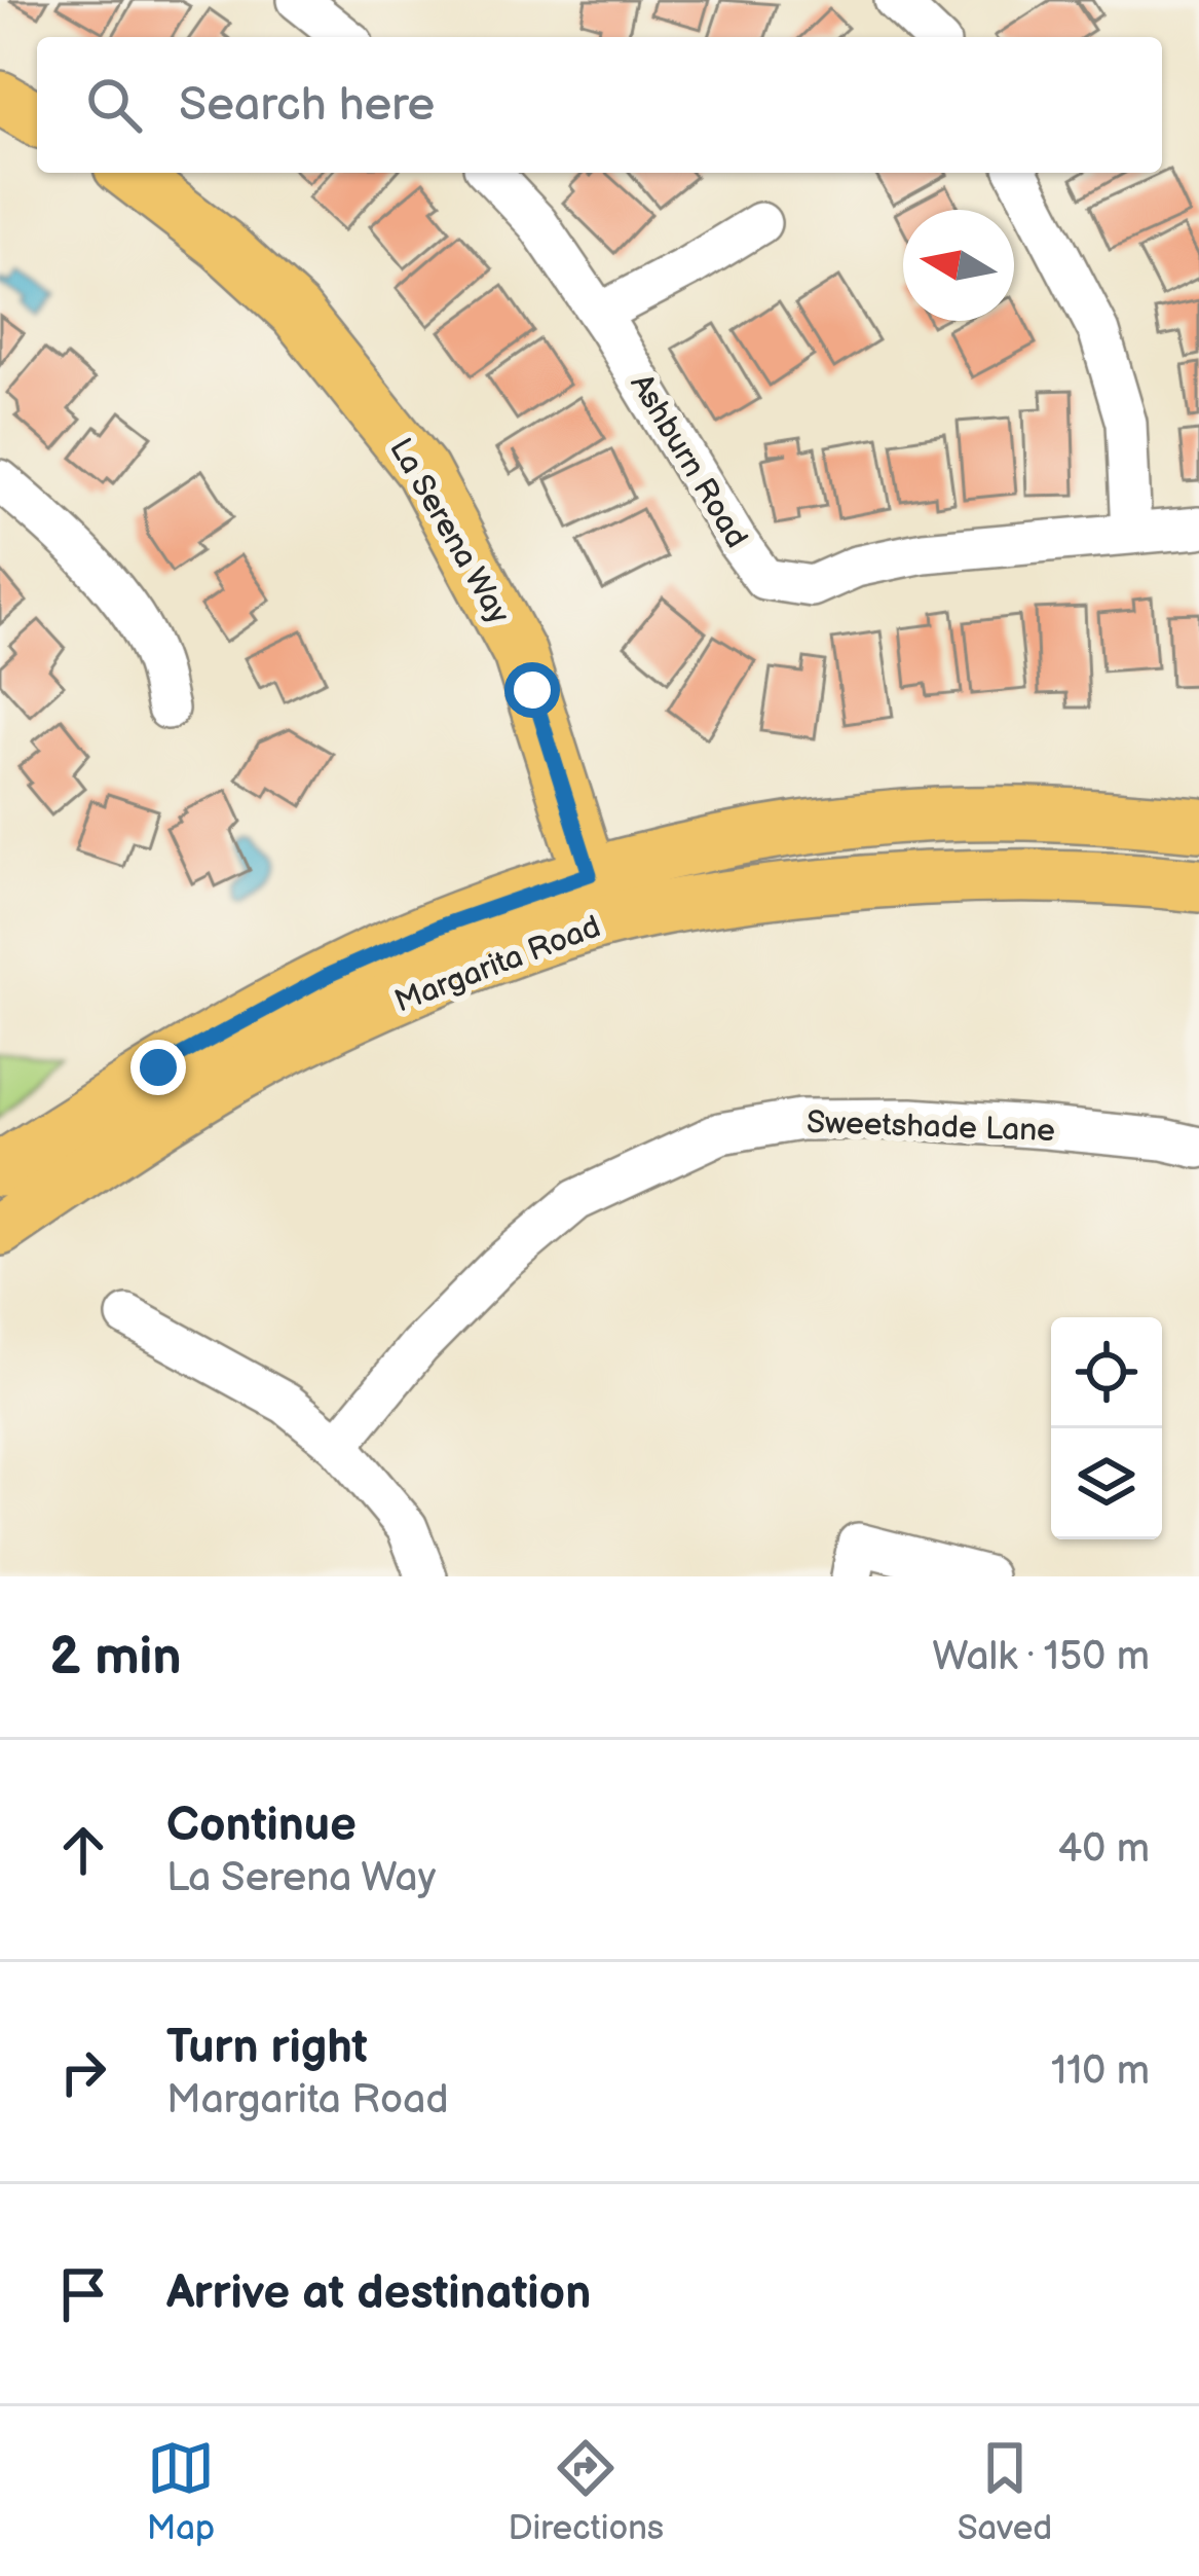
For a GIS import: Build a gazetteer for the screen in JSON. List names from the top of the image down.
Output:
{
  "streets": {
    "main road": ["La Serena Way", "Margarita Road"],
    "street": ["Ashburn Road", "Sweetshade Lane"]
  },
  "crossings": [
    ["La Serena Way", "Margarita Road"]
  ],
  "north": "left",
  "page": {
    "search": "Search here",
    "heading": ["2 min", "Walk · 150 m"],
    "list": [
      ["Continue", "La Serena Way", "40 m"],
      ["Turn right", "Margarita Road", "110 m"],
      "Arrive at destination"
    ],
    "nav": ["Map", "Directions", "Saved"]
  }
}
